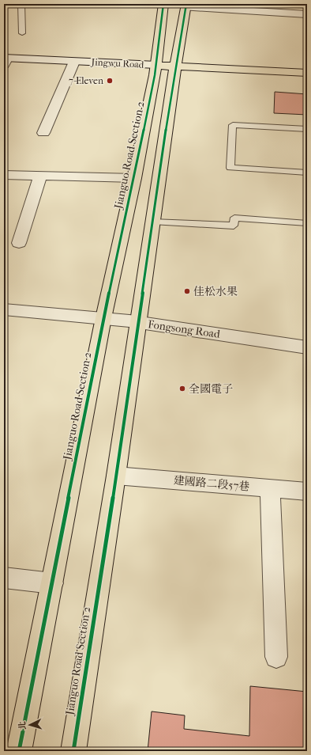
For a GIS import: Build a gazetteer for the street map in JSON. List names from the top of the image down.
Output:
{
  "streets": {
    "main road": ["Jingwu Road", "Jianguo Road Section 2"],
    "street": ["Fongsong Road", "建國路二段57巷"]
  },
  "crossings": [
    ["Jingwu Road", "Jianguo Road Section 2"],
    ["Jianguo Road Section 2", "Fongsong Road"],
    ["Jianguo Road Section 2", "建國路二段57巷"]
  ],
  "places": ["7-Eleven", "佳松水果", "全國電子"],
  "north": "left"
}
